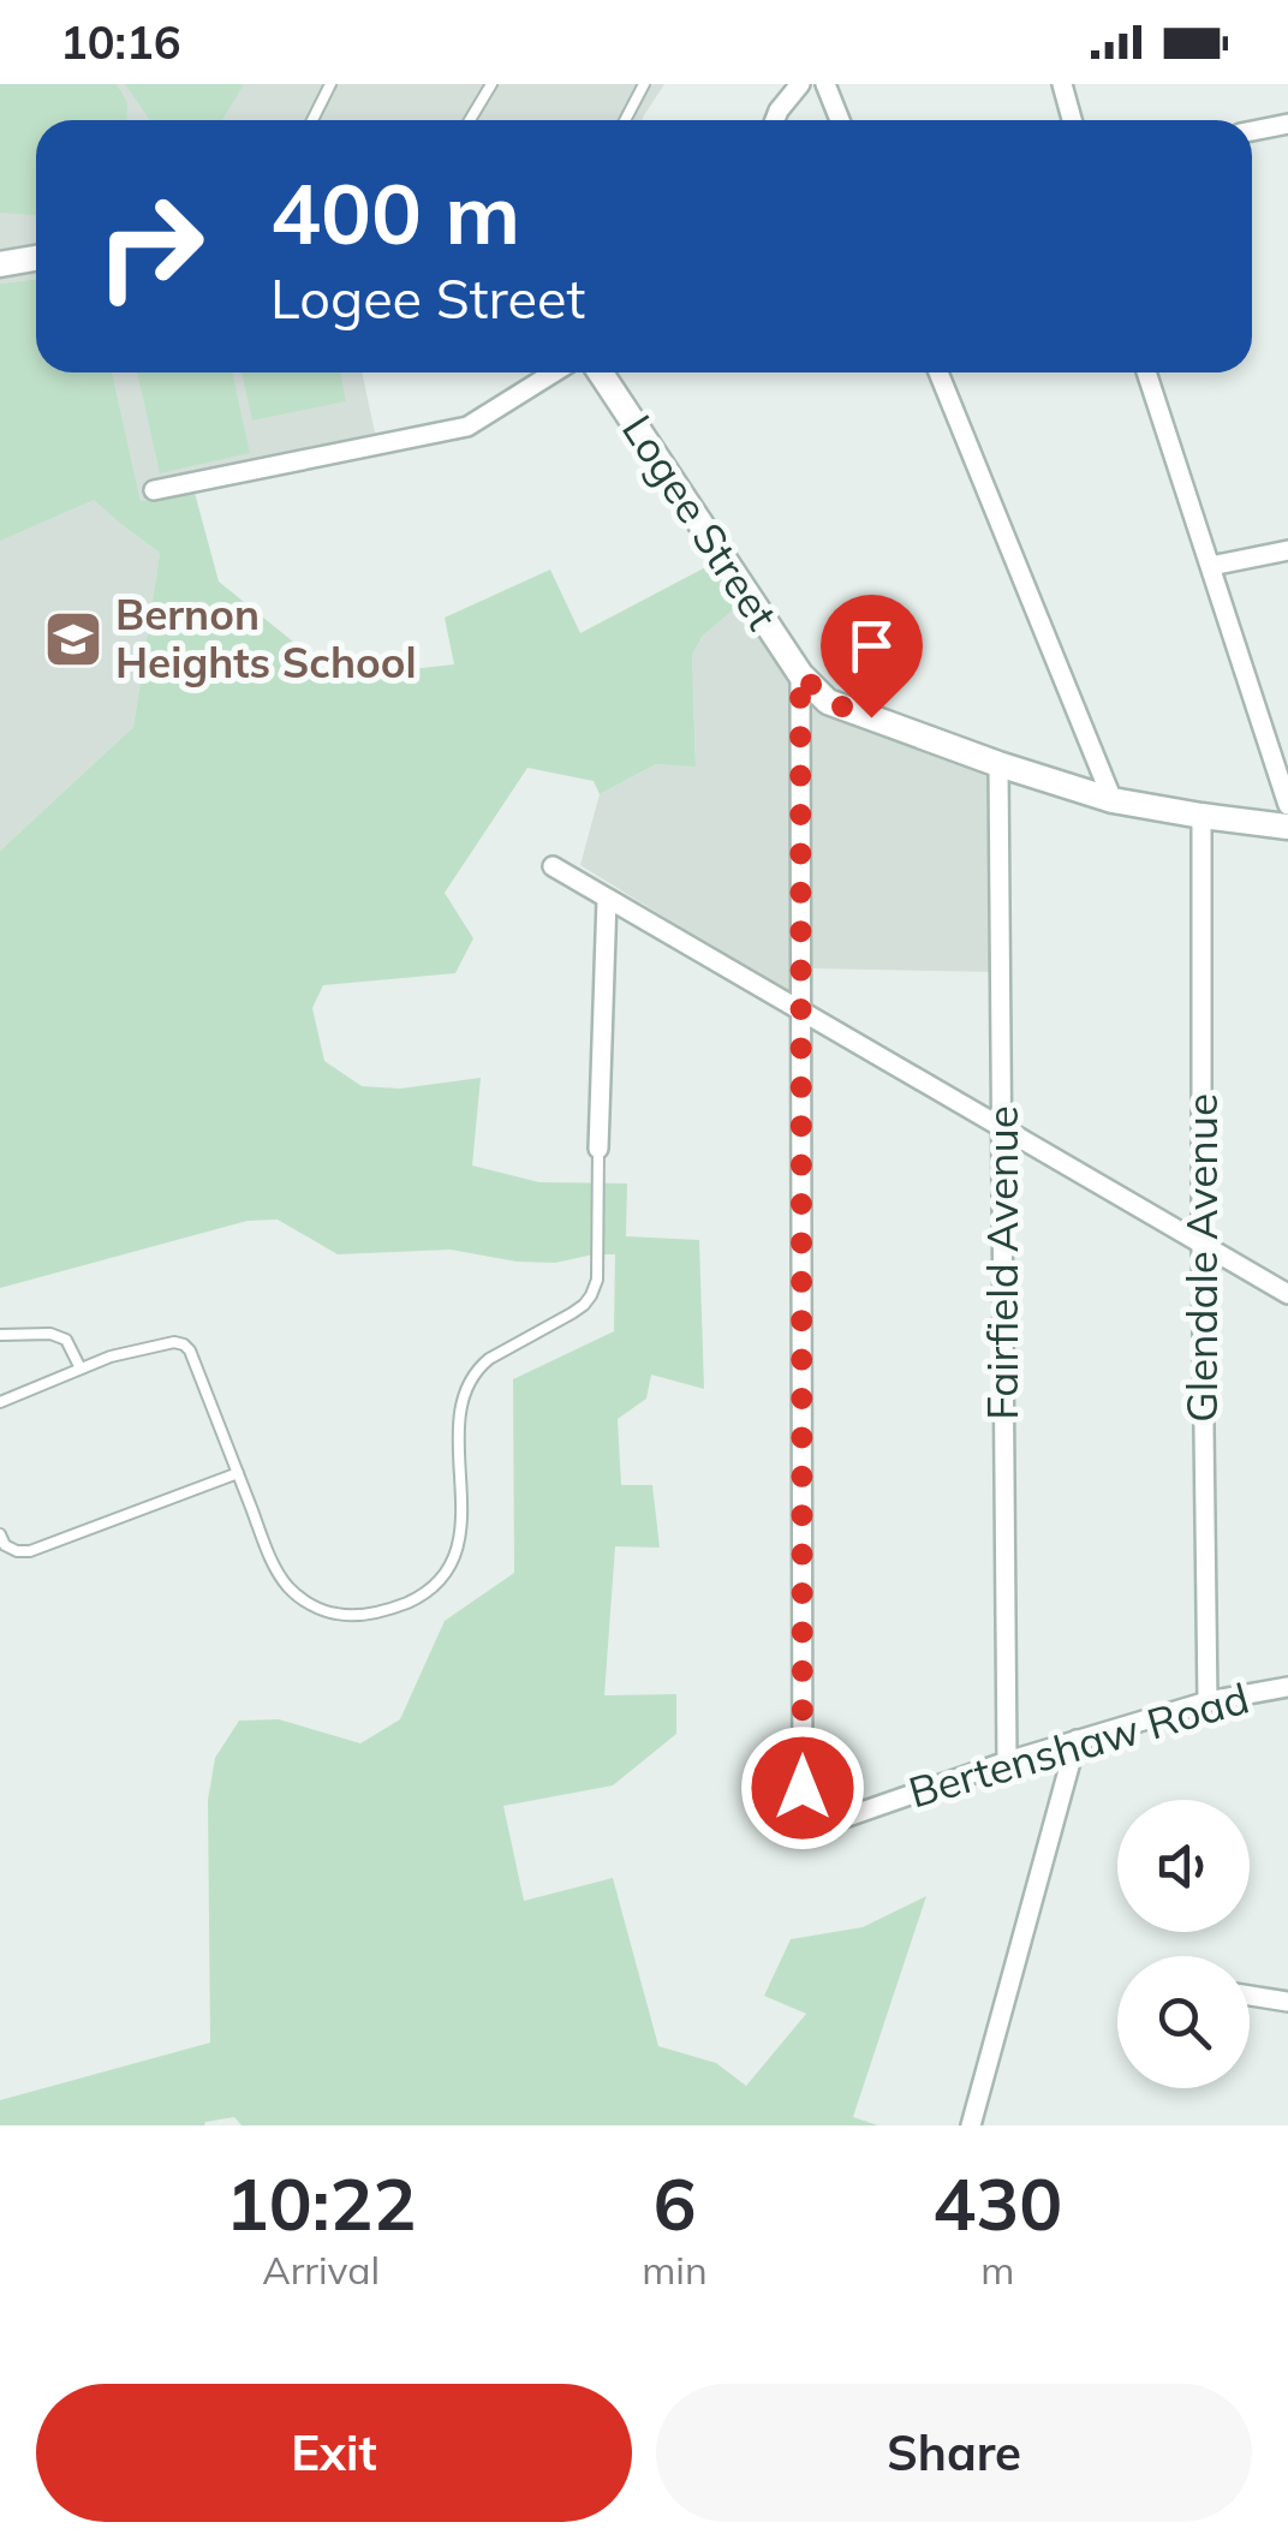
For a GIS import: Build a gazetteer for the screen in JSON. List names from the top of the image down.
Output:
{
  "streets": {
    "street": [
      "Logee Street",
      "Glendale Avenue",
      "Fairfield Avenue",
      "Bertenshaw Road"
    ]
  },
  "crossings": [
    ["Logee Street", "Glendale Avenue"],
    ["Logee Street", "Fairfield Avenue"],
    ["Glendale Avenue", "Bertenshaw Road"],
    ["Fairfield Avenue", "Bertenshaw Road"]
  ],
  "places": {
    "school or university": ["Bernon Heights School"]
  },
  "page": {
    "status": "10:16",
    "turn": ["400 m", "Logee Street"],
    "eta": [
      "10:22",
      "Arrival",
      "6",
      "min",
      "430",
      "m"
    ],
    "buttons": ["Exit", "Share"]
  }
}
